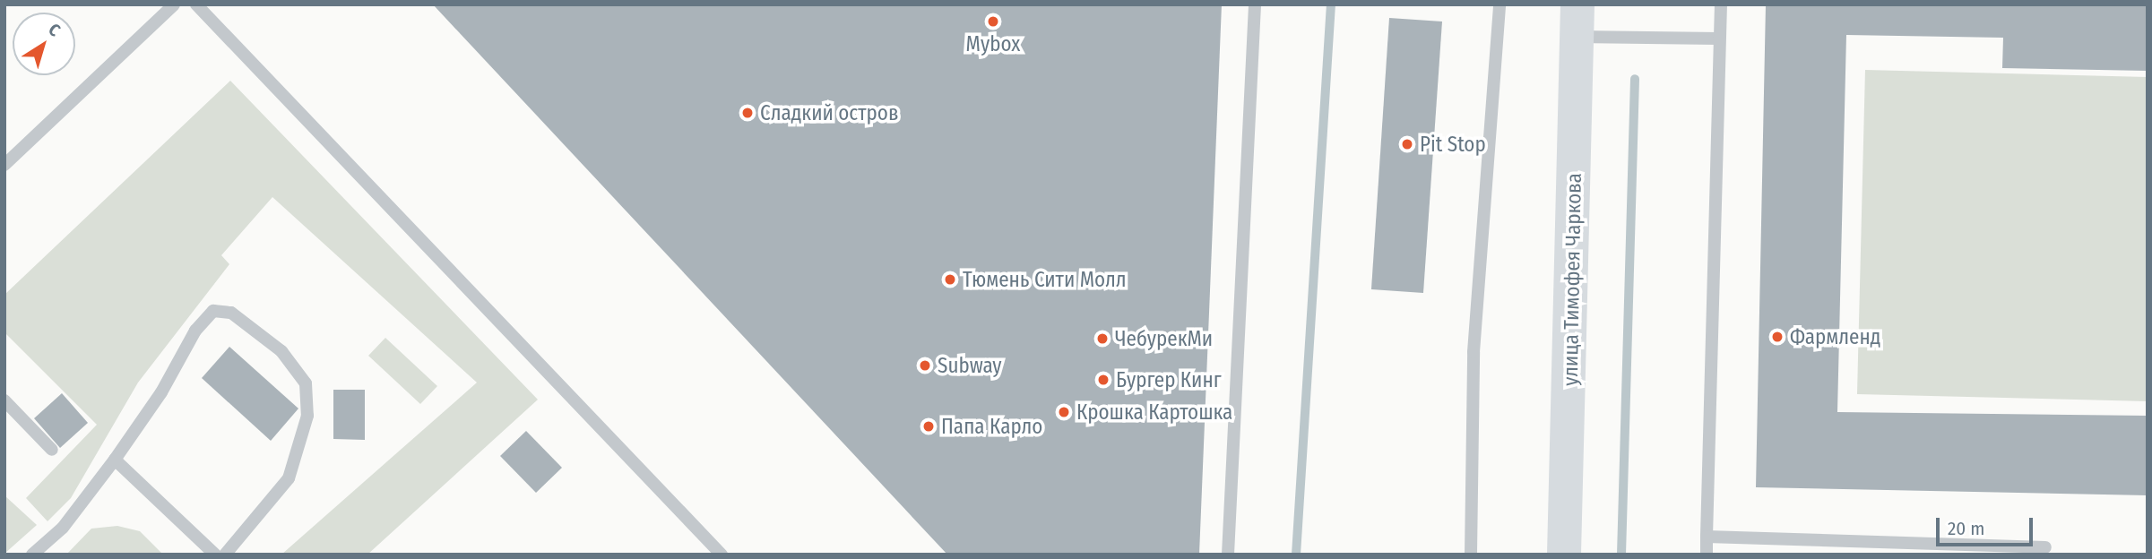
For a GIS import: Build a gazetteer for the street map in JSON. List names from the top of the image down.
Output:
{
  "streets": {
    "main road": ["улица Тимофея Чаркова"]
  },
  "places": [
    "Mybox",
    "Сладкий остров",
    "Pit Stop",
    "Тюмень Сити Молл",
    "Фармленд",
    "ЧебурекМи",
    "Subway",
    "Бургер Кинг",
    "Крошка Картошка",
    "Папа Карло"
  ],
  "scale_bar": "20 m",
  "north": "top right"
}
